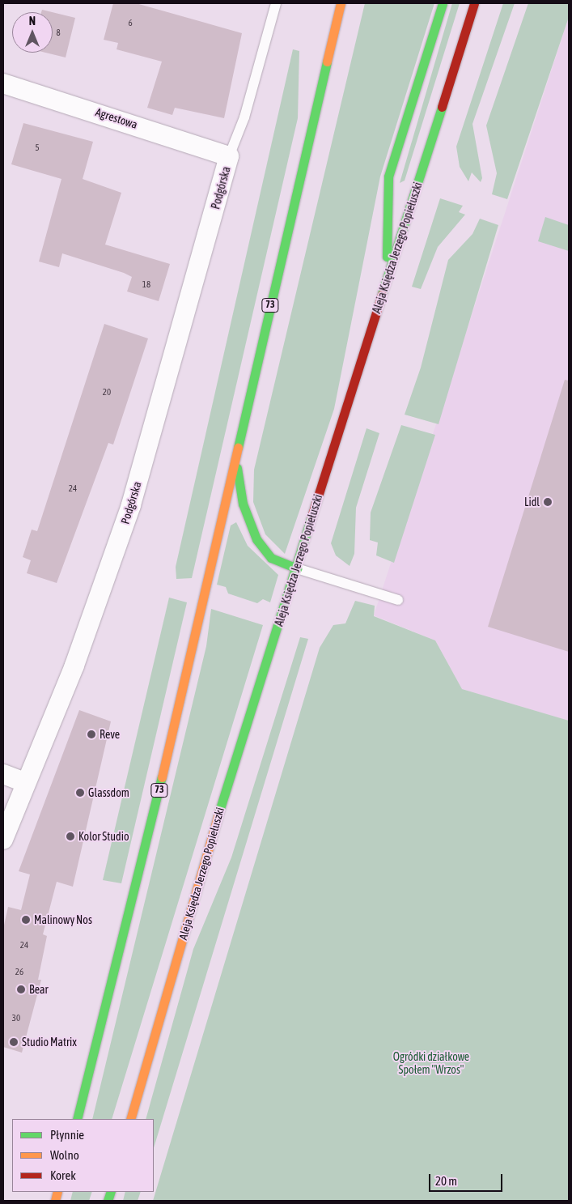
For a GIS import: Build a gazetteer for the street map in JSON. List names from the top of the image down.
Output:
{
  "streets": {
    "main road": ["Aleja Księdza Jerzego Popiełuszki", "73"],
    "street": ["Agrestowa", "Podgórska"]
  },
  "crossings": [
    ["Agrestowa", "Podgórska"]
  ],
  "parks": ["Ogródki działkowe Społem \"Wrzos\""],
  "places": [
    "Lidl",
    "Reve",
    "Glassdom",
    "Kolor Studio",
    "Malinowy Nos",
    "Bear",
    "Studio Matrix"
  ],
  "house_numbers": [
    "6",
    "8",
    "5",
    "18",
    "20",
    "24",
    "24",
    "26",
    "30"
  ],
  "legend": ["Płynnie", "Wolno", "Korek"],
  "scale_bar": "20 m",
  "north": "top"
}
